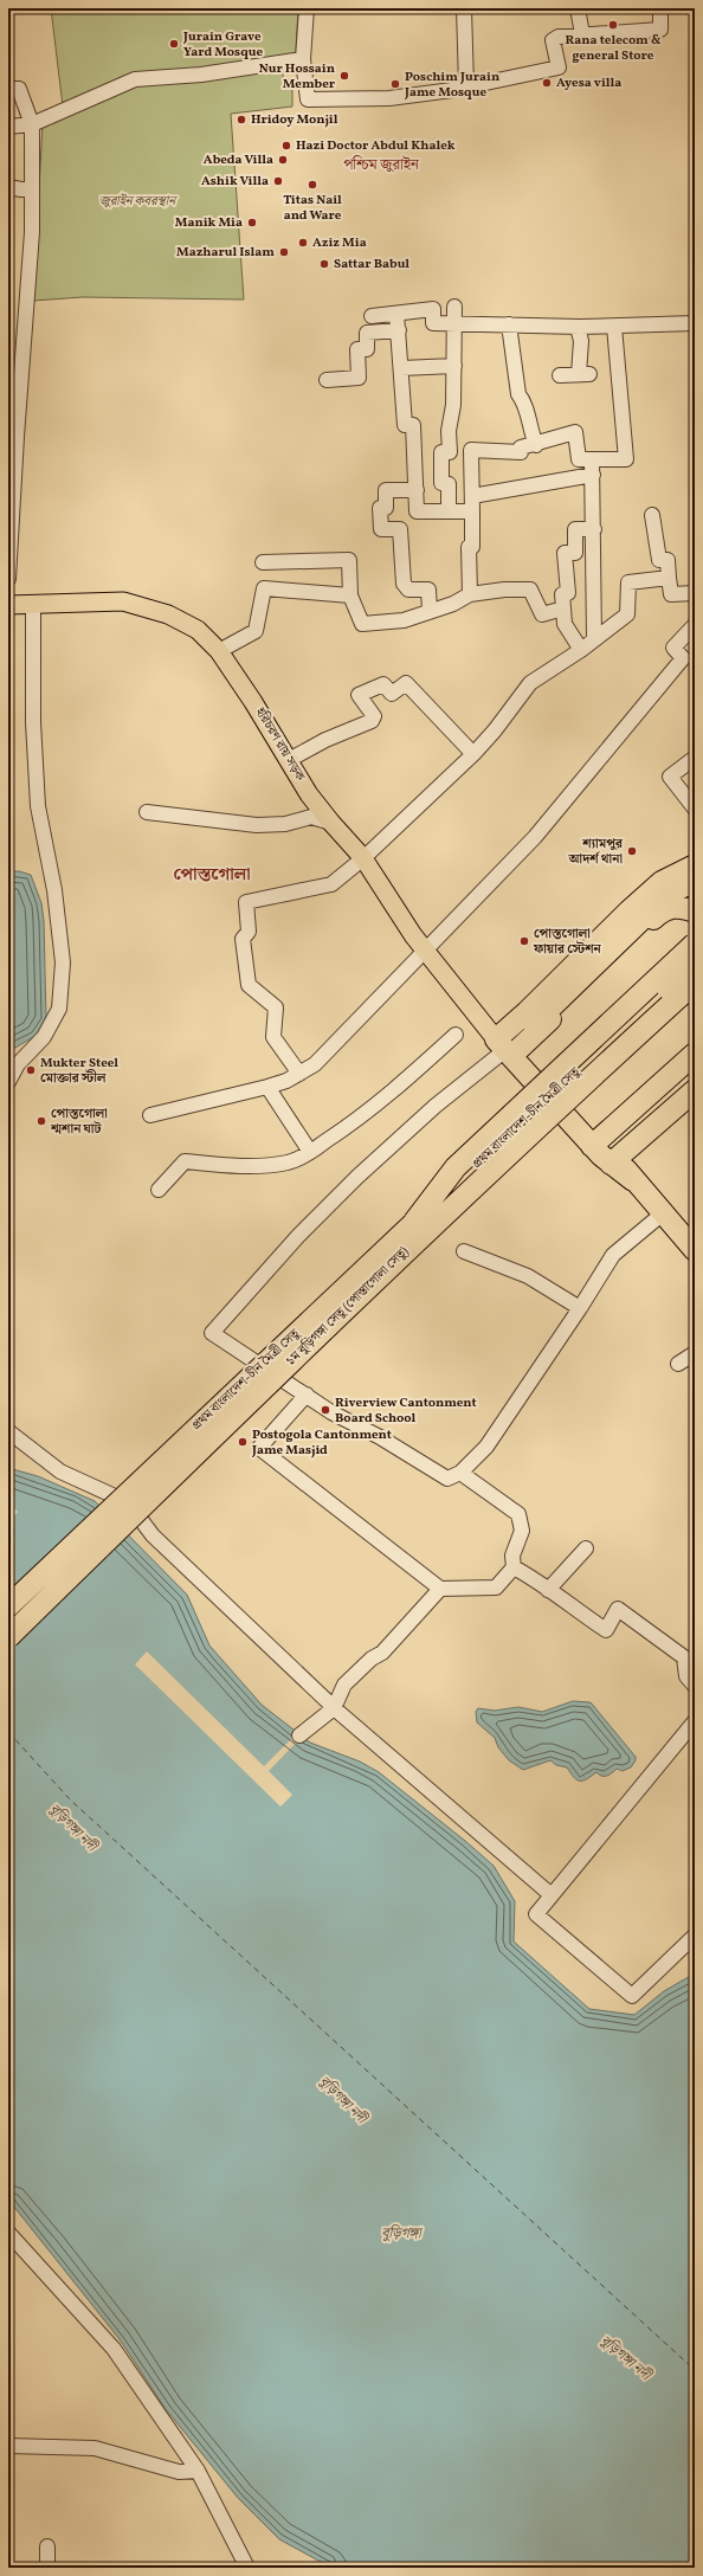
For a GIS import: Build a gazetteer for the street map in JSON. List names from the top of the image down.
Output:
{
  "streets": {
    "highway": ["প্রথম বাংলাদেশ-চীন মৈত্রী সেতু", "১ম বুড়িগঙ্গা সেতু (পোস্তাগোলা সেতু)"],
    "main road": ["হরিচরণ রায় সড়ক"]
  },
  "crossings": [
    ["প্রথম বাংলাদেশ-চীন মৈত্রী সেতু", "১ম বুড়িগঙ্গা সেতু (পোস্তাগোলা সেতু)"]
  ],
  "districts": ["পশ্চিম জুরাইন", "পোস্তগোলা"],
  "water": ["বুড়িগঙ্গা নদী", "বুড়িগঙ্গা"],
  "parks": ["জুরাইন কবরস্থান"],
  "places": [
    "Rana telecom & general Store",
    "Jurain Grave Yard Mosque",
    "Nur Hossain Member",
    "Ayesa villa",
    "Poschim Jurain Jame Mosque",
    "Hridoy Monjil",
    "Hazi Doctor Abdul Khalek",
    "Abeda Villa",
    "Ashik Villa",
    "Titas Nail and Ware",
    "Manik Mia",
    "Aziz Mia",
    "Mazharul Islam",
    "Sattar Babul",
    "শ্যামপুর আদর্শ থানা",
    "পোস্তগোলা ফায়ার স্টেশন",
    "Mukter Steel মোক্তার স্টীল",
    "পোস্তগোলা শ্মশান ঘাট",
    "Riverview Cantonment Board School",
    "Postogola Cantonment Jame Masjid"
  ]
}
